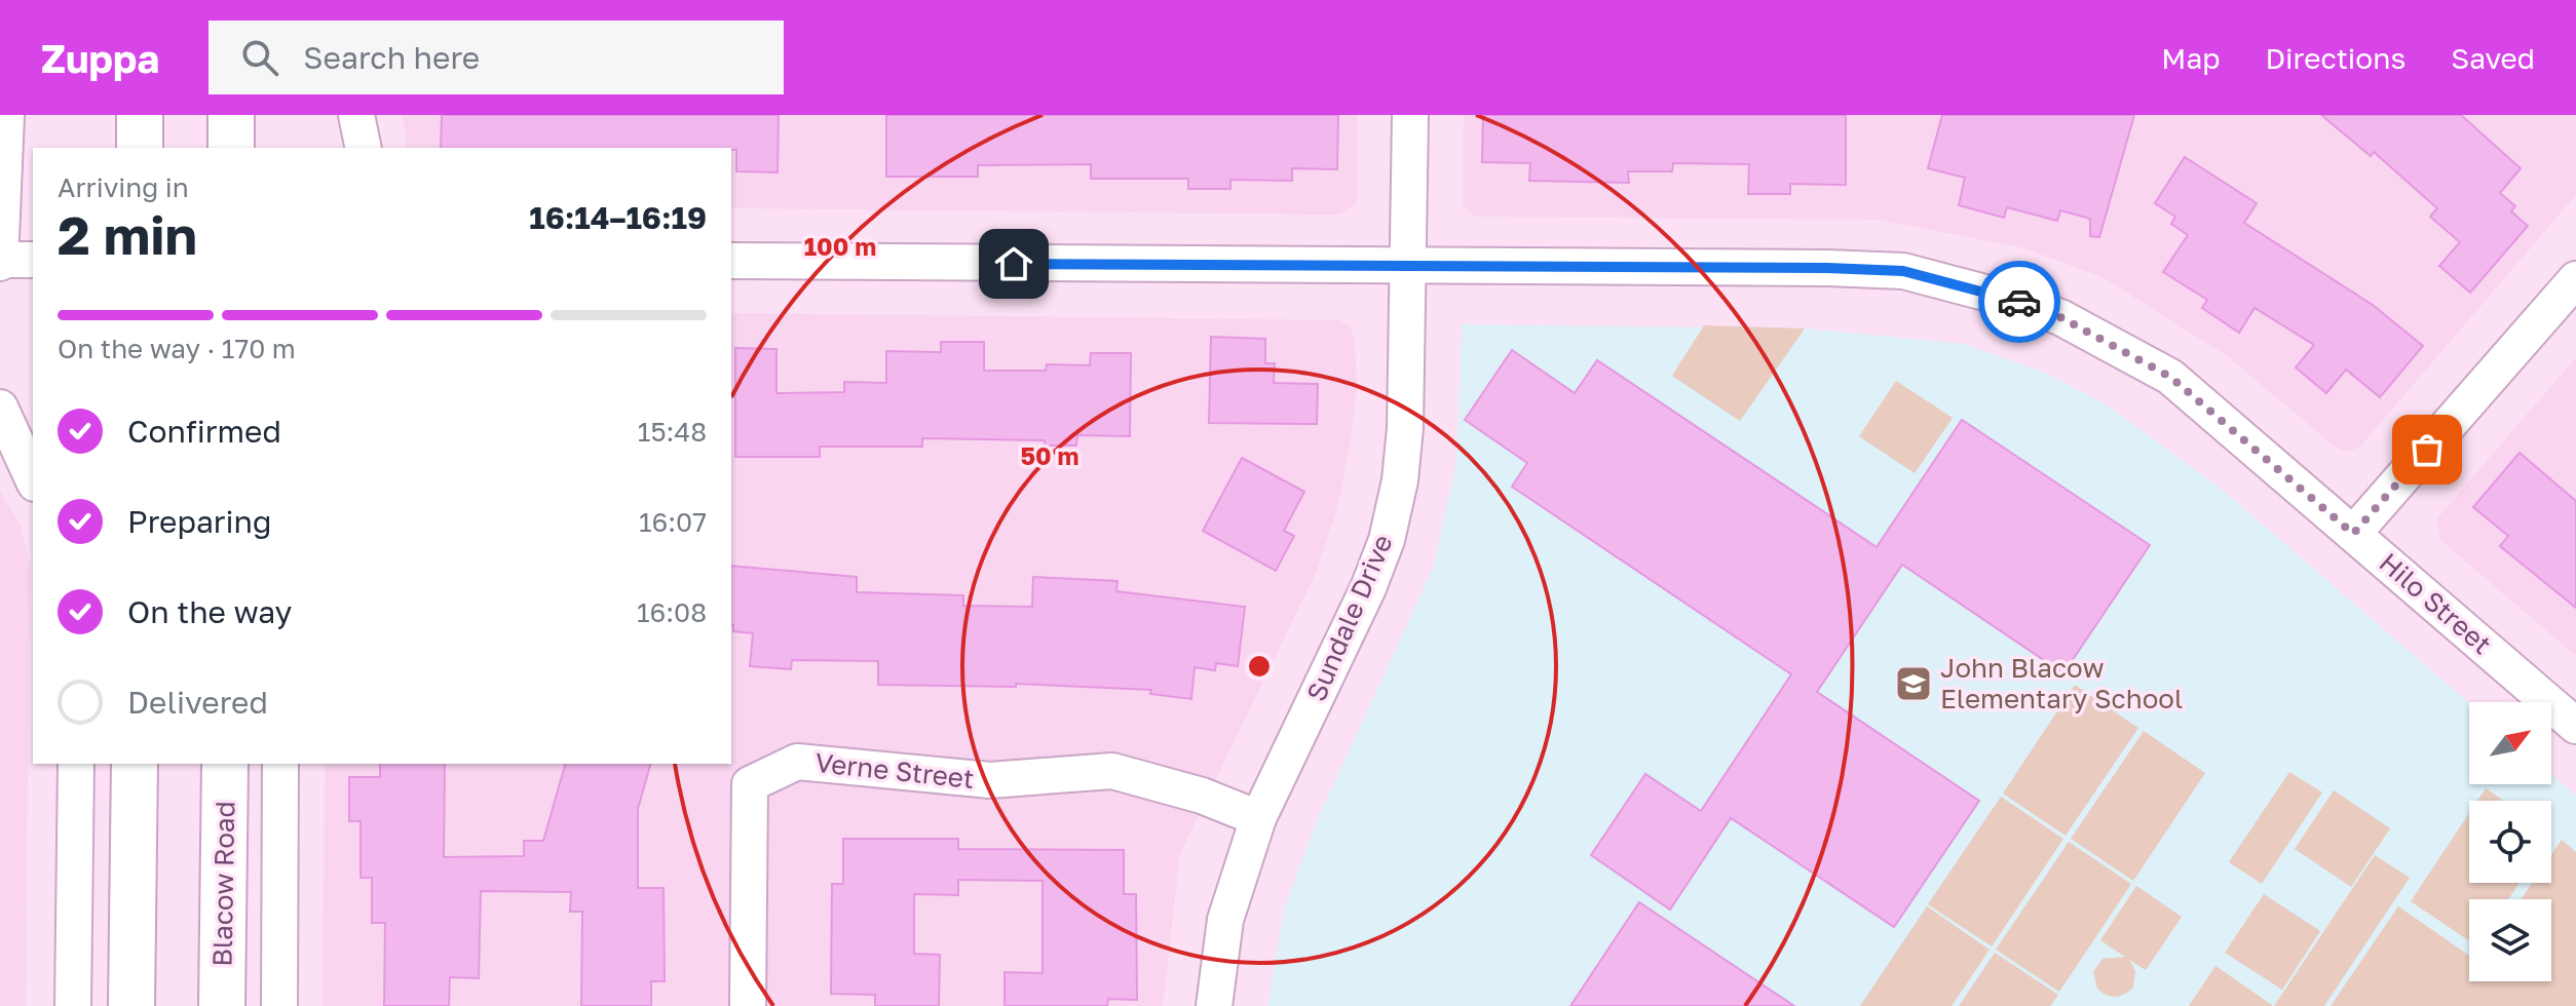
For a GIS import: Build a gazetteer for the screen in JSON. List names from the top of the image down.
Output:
{
  "streets": {
    "main road": ["Blacow Road"],
    "street": ["Hilo Street", "Sundale Drive", "Verne Street"]
  },
  "crossings": [
    ["Hilo Street", "Sundale Drive"],
    ["Sundale Drive", "Verne Street"]
  ],
  "places": {
    "school or university": ["John Blacow Elementary School"]
  },
  "north": "top right",
  "page": {
    "header": "Zuppa",
    "search": "Search here",
    "nav": ["Map", "Directions", "Saved"],
    "heading": ["2 min", "Arriving in", "16:14–16:19"],
    "bar": "On the way · 170 m",
    "list": [
      ["Confirmed", "15:48"],
      ["Preparing", "16:07"],
      ["On the way", "16:08"],
      "Delivered"
    ]
  },
  "rings": ["100 m", "50 m"]
}
